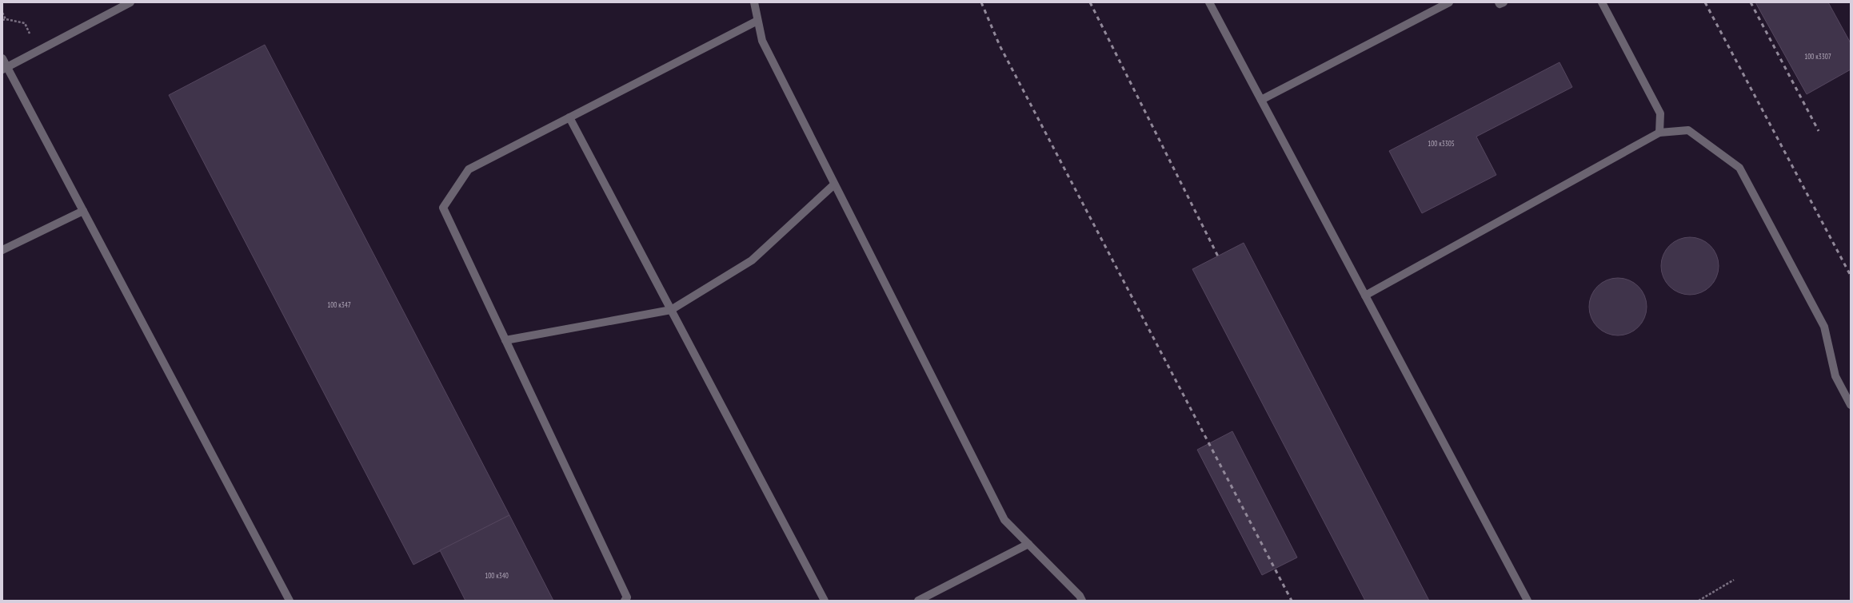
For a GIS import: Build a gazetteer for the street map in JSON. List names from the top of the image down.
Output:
{
  "house_numbers": [
    "100 к3307",
    "100 к3305",
    "100 к347",
    "100 к340"
  ]
}
